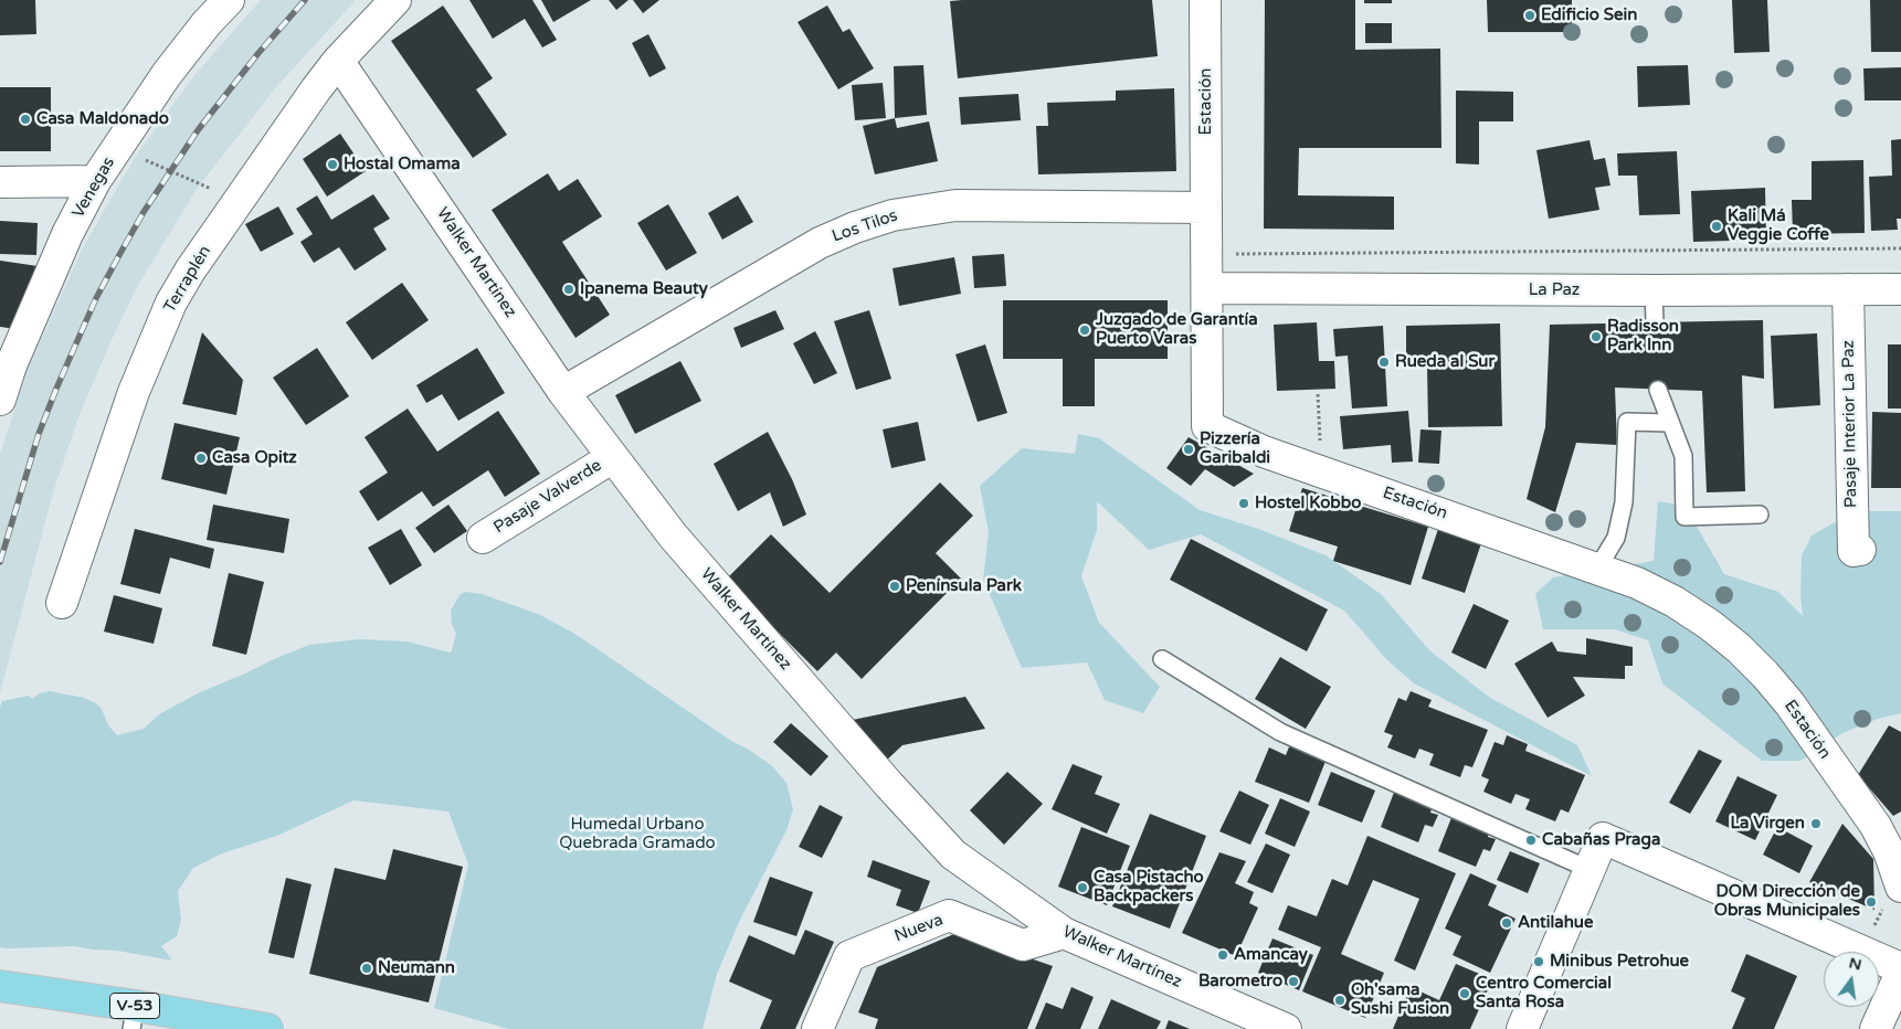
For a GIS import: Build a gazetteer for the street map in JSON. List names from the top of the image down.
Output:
{
  "streets": {
    "main road": ["V-53"],
    "street": [
      "Estación",
      "Venegas",
      "Los Tilos",
      "Walker Martínez",
      "Terraplén",
      "La Paz",
      "Pasaje Interior La Paz",
      "Pasaje Valverde",
      "Nueva"
    ]
  },
  "crossings": [
    ["Estación", "Los Tilos"],
    ["Estación", "La Paz"],
    ["Los Tilos", "Walker Martínez"],
    ["Walker Martínez", "Terraplén"],
    ["Walker Martínez", "Pasaje Valverde"],
    ["Walker Martínez", "Nueva"],
    ["La Paz", "Pasaje Interior La Paz"]
  ],
  "parks": ["Humedal Urbano Quebrada Gramado"],
  "places": [
    "Edificio Sein",
    "Casa Maldonado",
    "Hostal Omama",
    "Kali Má Veggie Coffe",
    "Ipanema Beauty",
    "Juzgado de Garantía Puerto Varas",
    "Radisson Park Inn",
    "Rueda al Sur",
    "Pizzería Garibaldi",
    "Casa Opitz",
    "Hostel Kobbo",
    "Península Park",
    "La Virgen",
    "Cabañas Praga",
    "Casa Pistacho Backpackers",
    "DOM Dirección de Obras Municipales",
    "Antilahue",
    "Amancay",
    "Minibus Petrohue",
    "Neumann",
    "Barometro",
    "Centro Comercial Santa Rosa",
    "Oh'sama Sushi Fusion"
  ],
  "north": "top"
}
